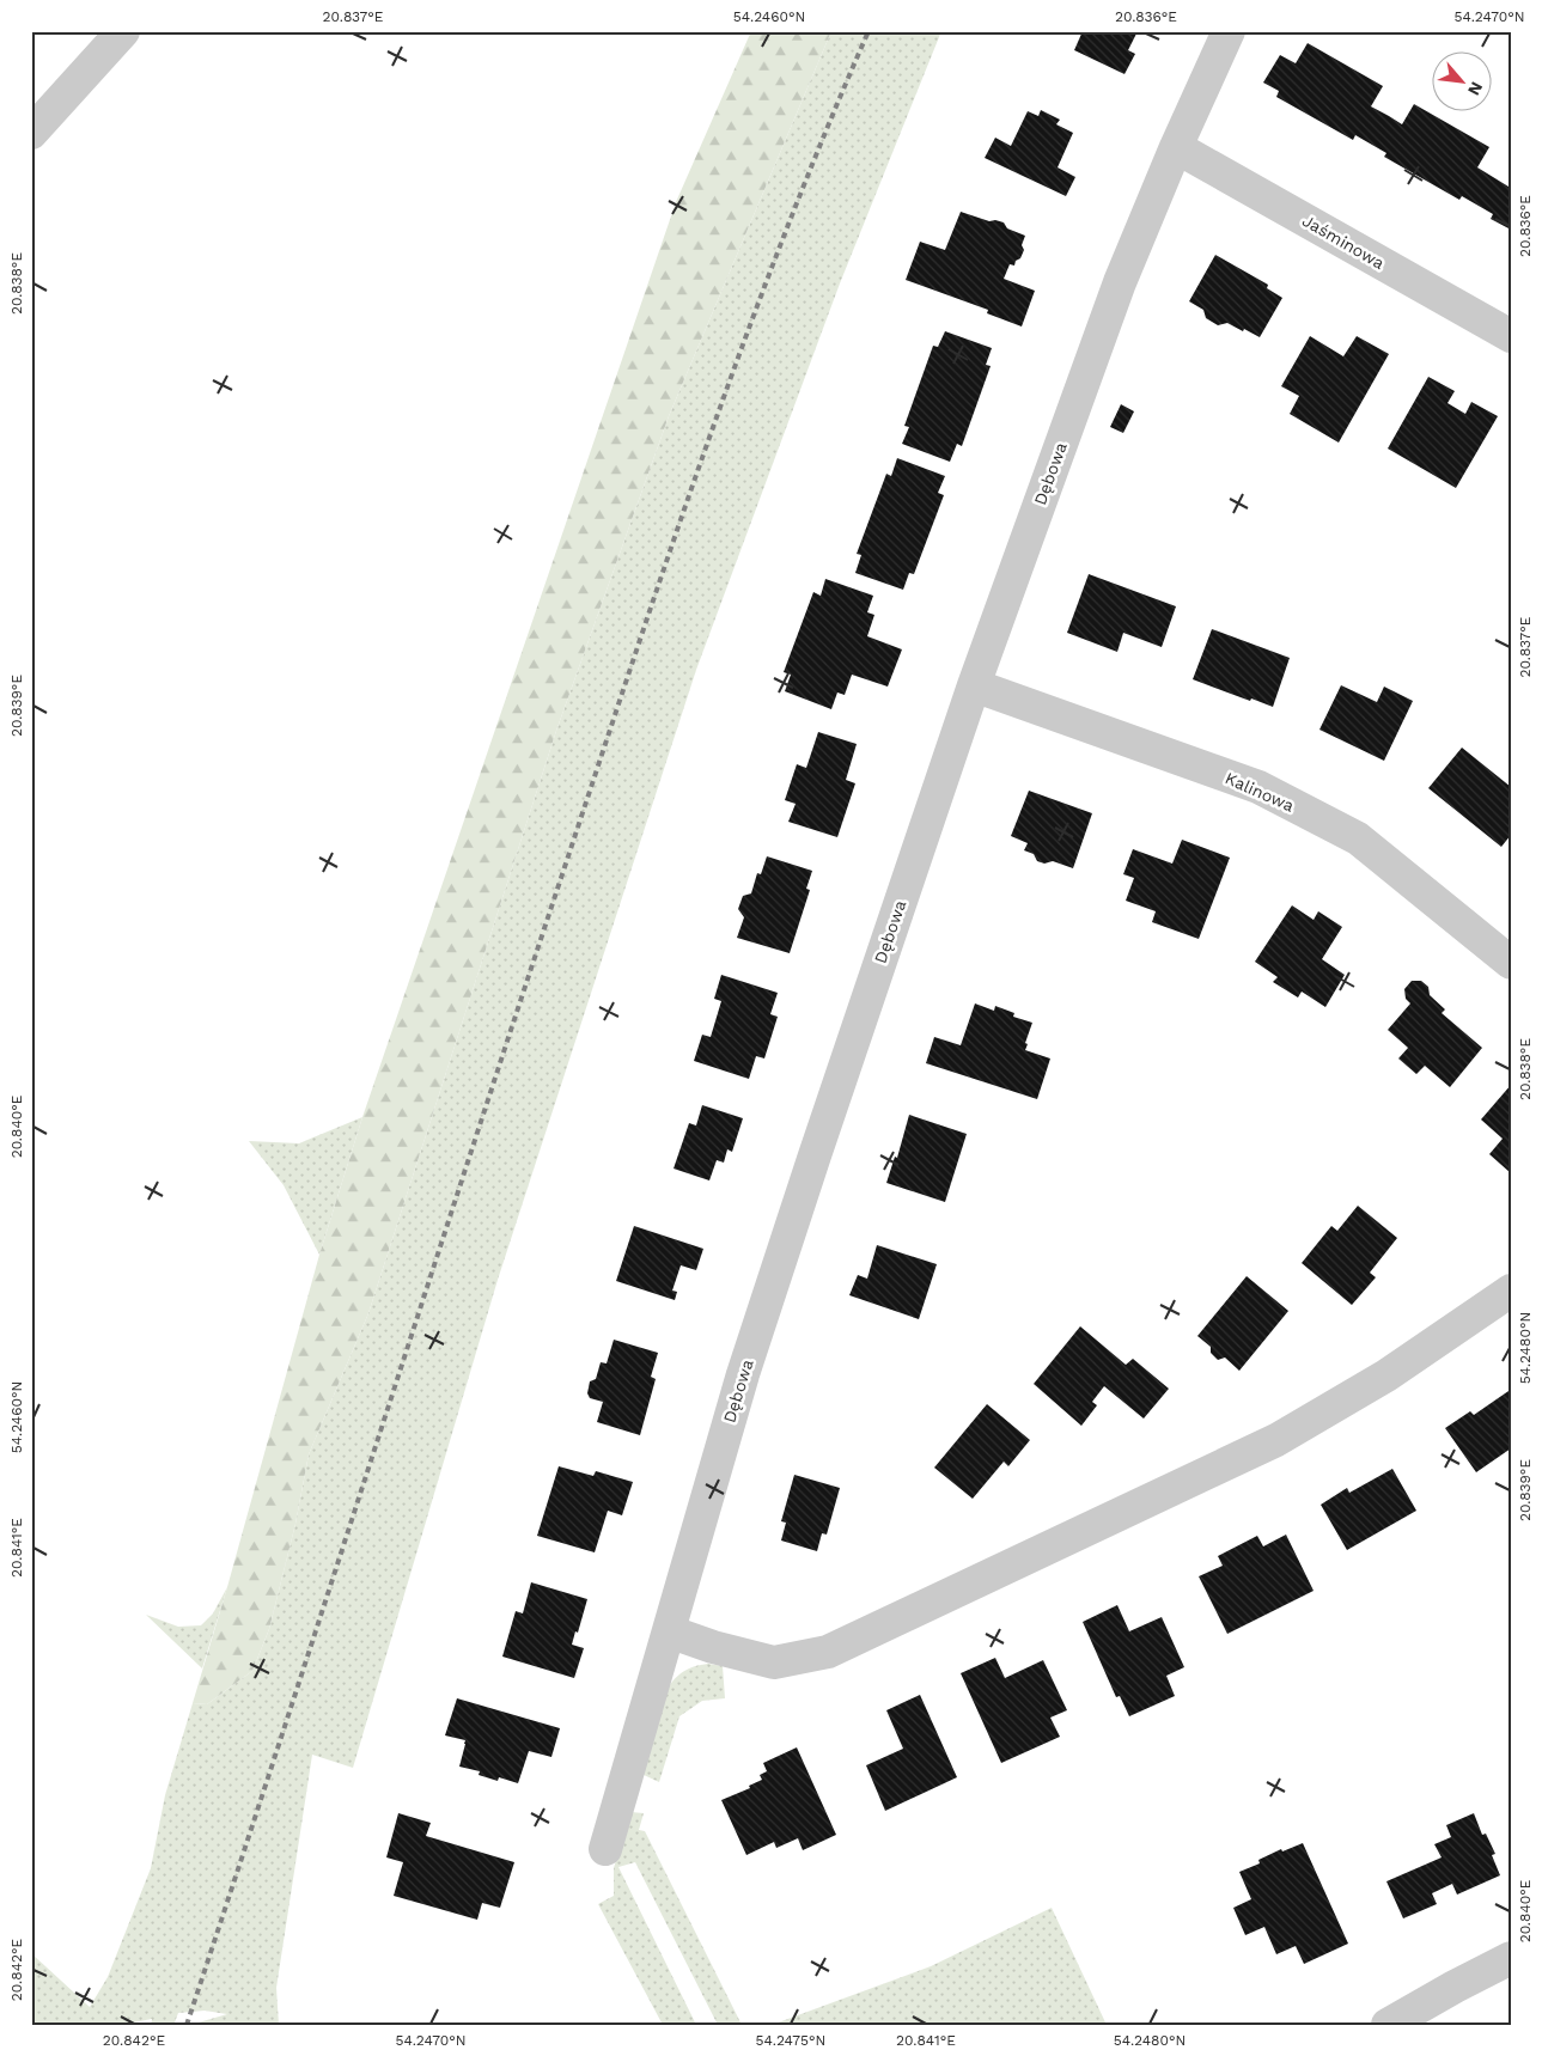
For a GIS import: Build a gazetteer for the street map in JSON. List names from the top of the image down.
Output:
{
  "streets": {
    "street": ["Jaśminowa", "Dębowa", "Kalinowa"]
  },
  "crossings": [
    ["Jaśminowa", "Dębowa"],
    ["Dębowa", "Kalinowa"]
  ],
  "north": "bottom right",
  "coordinates": [
    "20.837°E",
    "54.2460°N",
    "20.836°E",
    "54.2470°N",
    "20.838°E",
    "20.839°E",
    "20.840°E",
    "54.2480°N",
    "20.841°E",
    "20.842°E",
    "54.2475°N"
  ]
}
